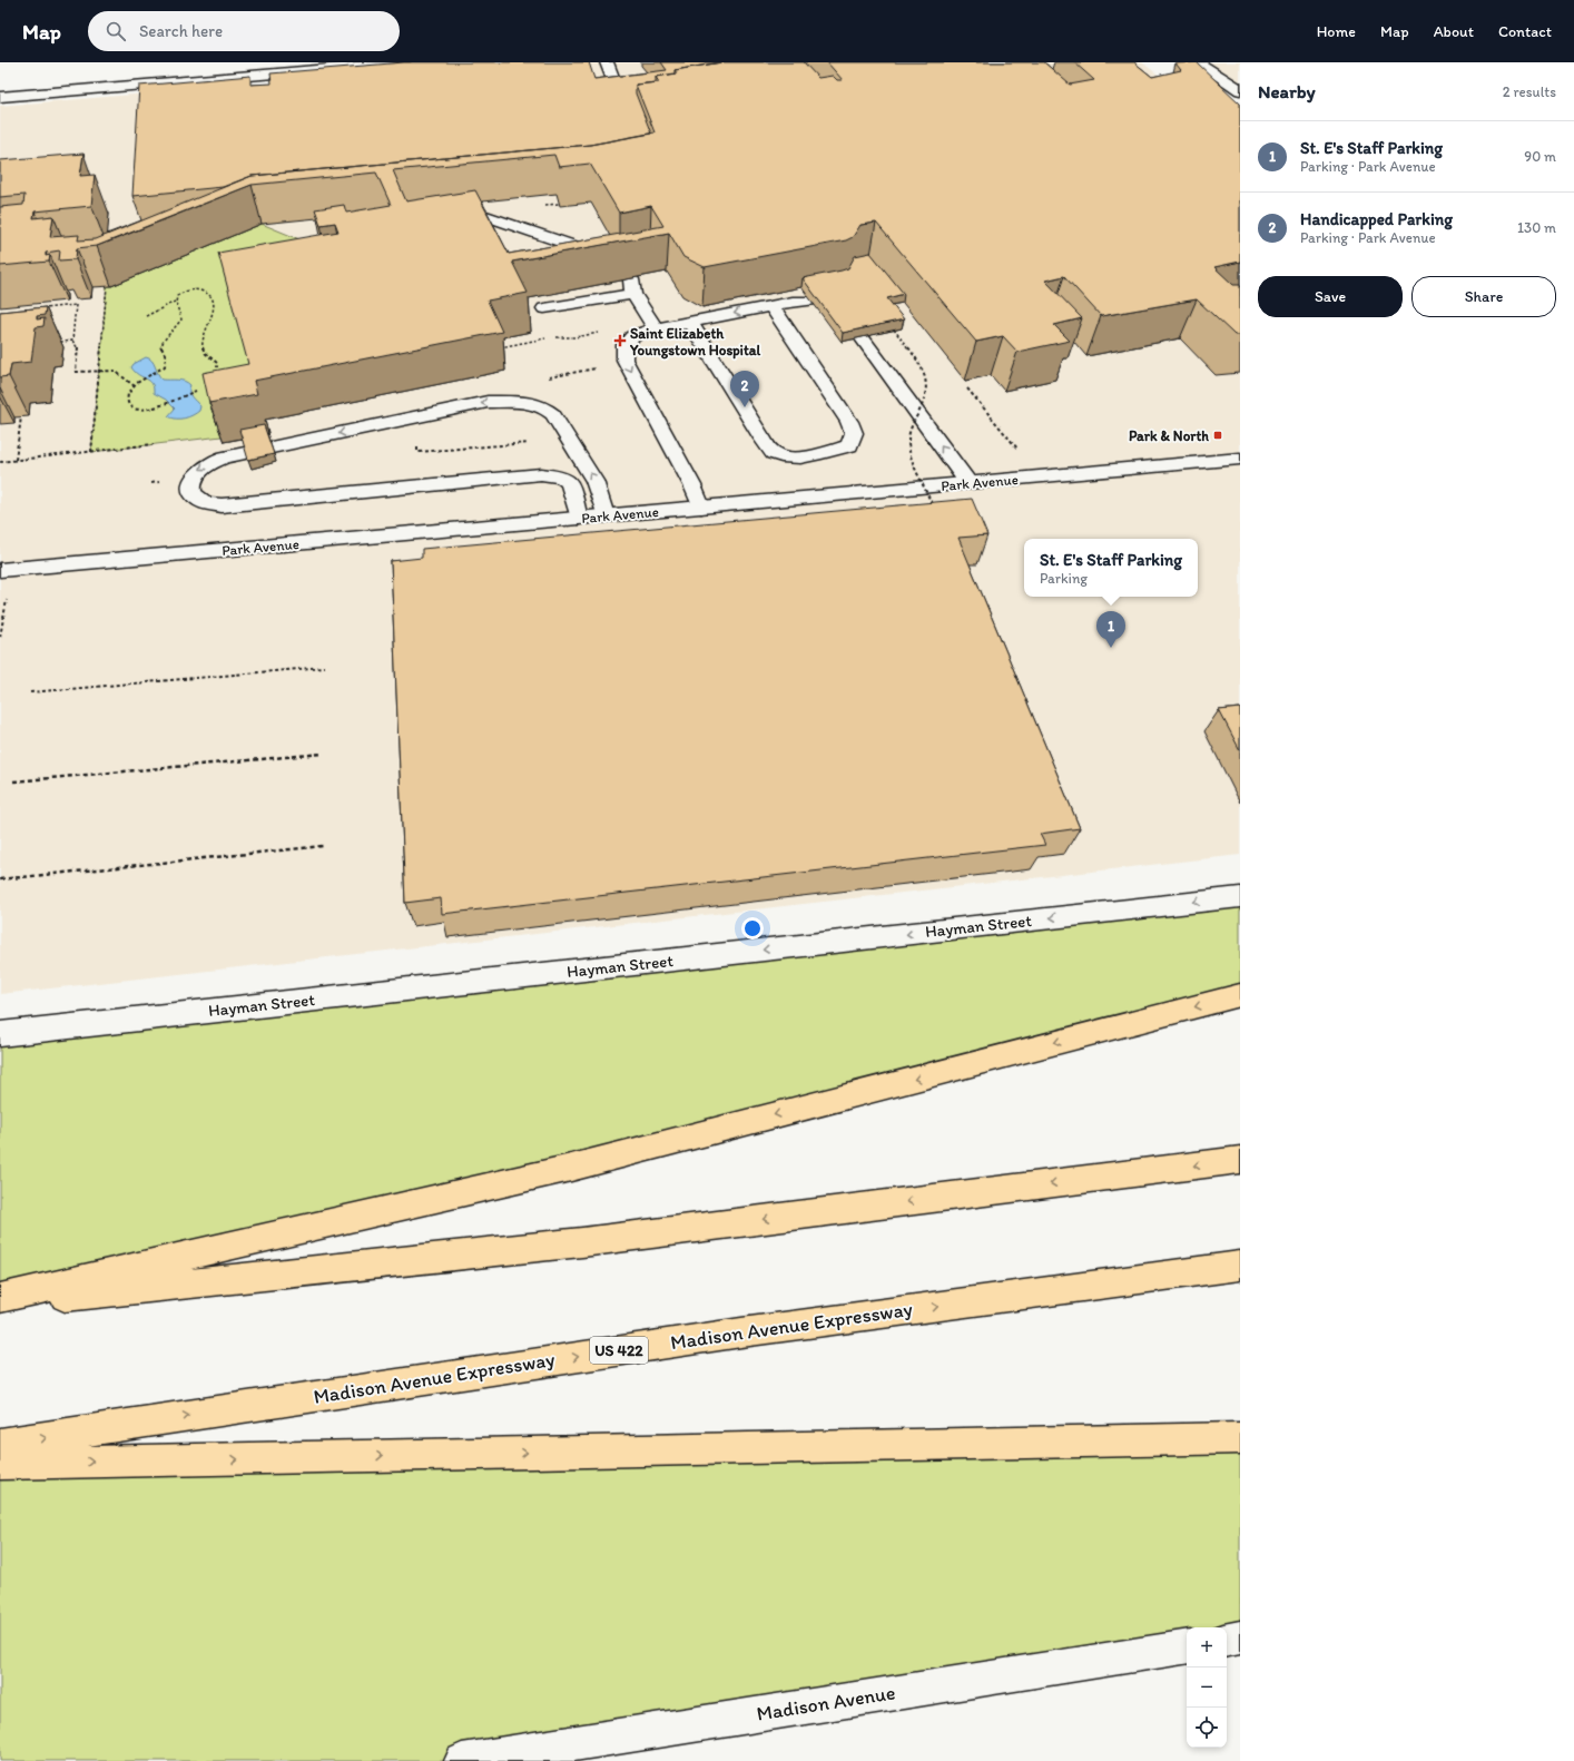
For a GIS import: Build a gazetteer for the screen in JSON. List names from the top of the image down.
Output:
{
  "streets": {
    "highway": ["Madison Avenue Expressway", "US 422"],
    "street": ["Park Avenue", "Hayman Street", "Madison Avenue"]
  },
  "one_way": ["Hayman Street"],
  "places": {
    "health": ["Saint Elizabeth Youngstown Hospital"],
    "transit": ["Park & North"]
  },
  "page": {
    "header": "Map",
    "search": "Search here",
    "nav": [
      "Home",
      "Map",
      "About",
      "Contact"
    ],
    "heading": ["Nearby", "2 results"],
    "list": [
      {
        "mark": "1",
        "name": "St. E's Staff Parking",
        "note": "Parking · Park Avenue",
        "value": "90 m"
      },
      {
        "mark": "2",
        "name": "Handicapped Parking",
        "note": "Parking · Park Avenue",
        "value": "130 m"
      }
    ],
    "buttons": ["Save", "Share"],
    "pins": ["2", "1"],
    "popup": ["St. E's Staff Parking", "Parking"],
    "map_buttons": ["+", "−"]
  }
}
